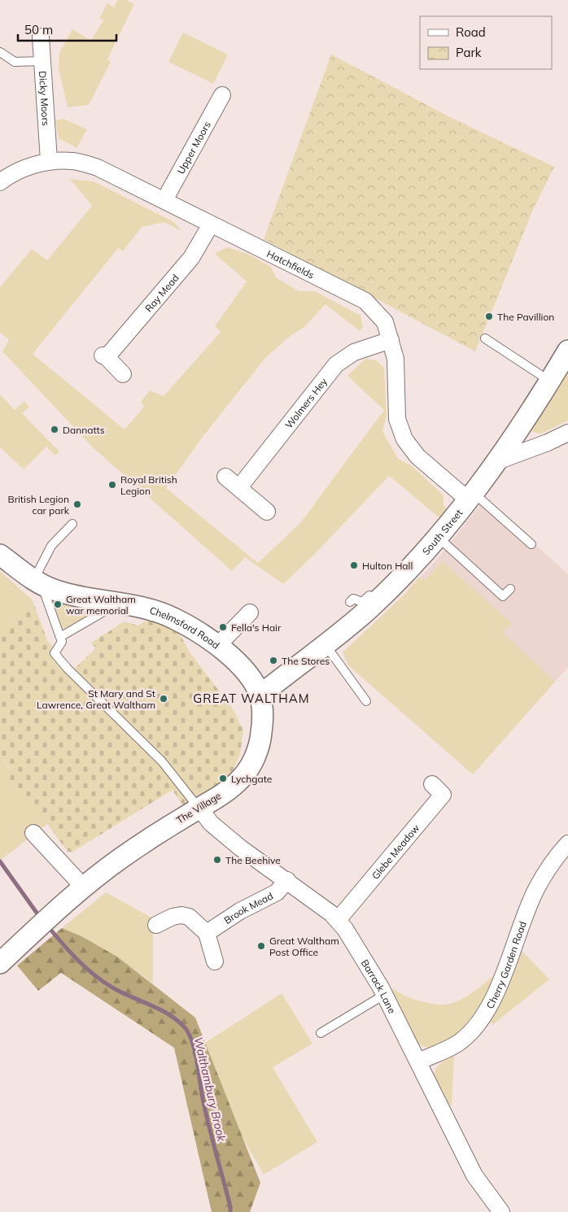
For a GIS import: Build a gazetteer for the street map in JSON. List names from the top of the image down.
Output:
{
  "streets": {
    "street": [
      "Dicky Moors",
      "Upper Moors",
      "Hatchfields",
      "Ray Mead",
      "Wolmers Hey",
      "South Street",
      "Chelmsford Road",
      "The Village",
      "Glebe Meadow",
      "Brook Mead",
      "Cherry Garden Road",
      "Barrack Lane"
    ]
  },
  "crossings": [
    ["Dicky Moors", "Hatchfields"],
    ["Upper Moors", "Hatchfields"],
    ["Hatchfields", "Ray Mead"],
    ["Hatchfields", "Wolmers Hey"],
    ["Hatchfields", "South Street"],
    ["South Street", "Chelmsford Road"],
    ["South Street", "The Village"],
    ["Chelmsford Road", "The Village"],
    ["The Village", "Barrack Lane"],
    ["Glebe Meadow", "Barrack Lane"],
    ["Brook Mead", "Barrack Lane"],
    ["Cherry Garden Road", "Barrack Lane"]
  ],
  "districts": ["GREAT WALTHAM"],
  "water": ["Walthambury Brook"],
  "places": [
    "The Pavillion",
    "Dannatts",
    "Royal British Legion",
    "British Legion car park",
    "Hulton Hall",
    "Great Waltham war memorial",
    "Fella's Hair",
    "The Stores",
    "St Mary and St Lawrence, Great Waltham",
    "Lychgate",
    "The Beehive",
    "Great Waltham Post Office"
  ],
  "legend": ["Road", "Park"],
  "scale_bar": "50 m"
}
